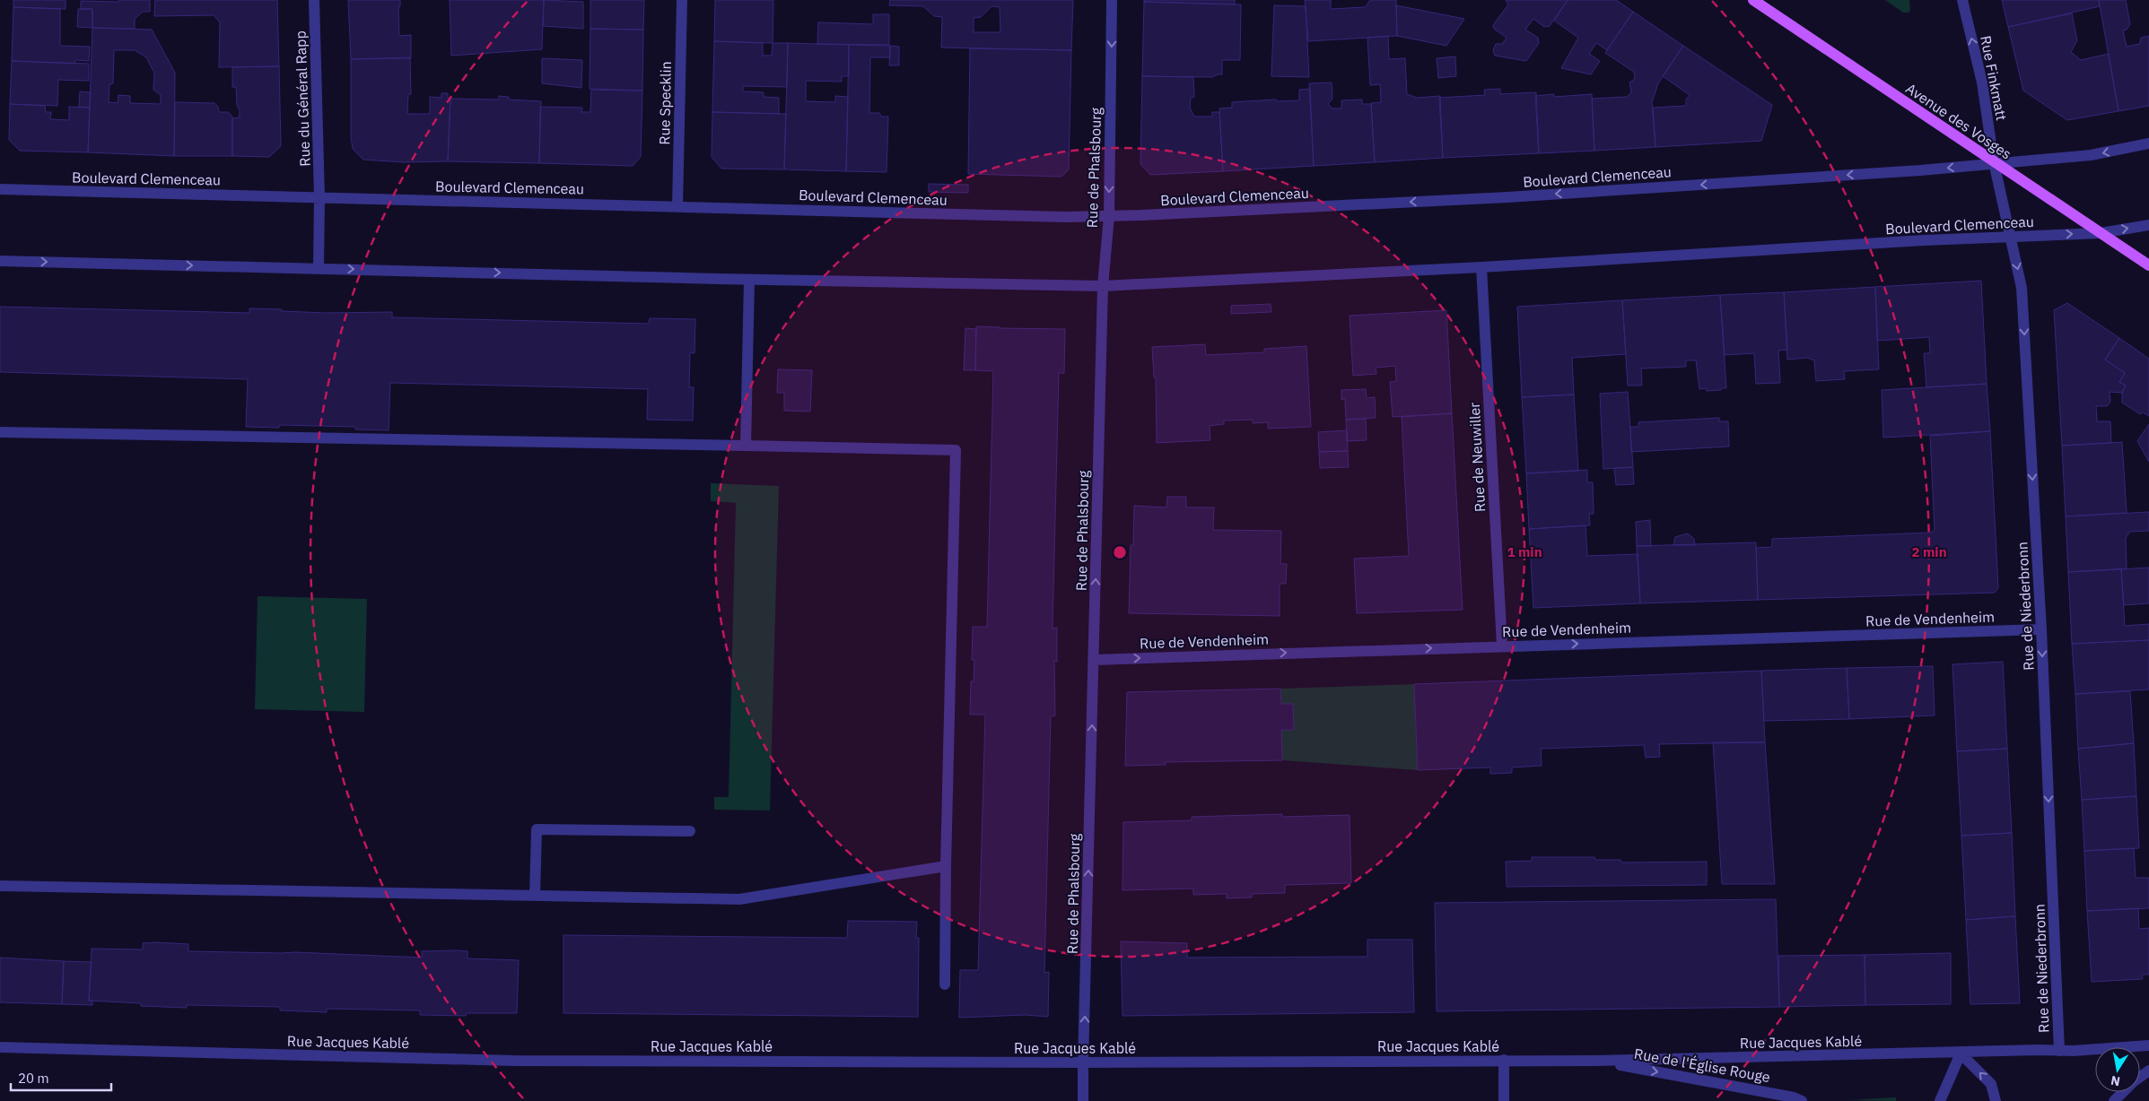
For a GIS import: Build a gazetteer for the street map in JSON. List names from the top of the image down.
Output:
{
  "streets": {
    "main road": ["Avenue des Vosges"],
    "street": [
      "Rue Finkmatt",
      "Rue du Général Rapp",
      "Rue Specklin",
      "Rue de Phalsbourg",
      "Boulevard Clemenceau",
      "Rue de Neuwiller",
      "Rue de Niederbronn",
      "Rue de Vendenheim",
      "Rue Jacques Kablé",
      "Rue de l'Église Rouge"
    ]
  },
  "crossings": [
    ["Rue Finkmatt", "Avenue des Vosges"],
    ["Rue Finkmatt", "Boulevard Clemenceau"],
    ["Rue Finkmatt", "Rue de Niederbronn"],
    ["Rue du Général Rapp", "Boulevard Clemenceau"],
    ["Rue Specklin", "Boulevard Clemenceau"],
    ["Avenue des Vosges", "Boulevard Clemenceau"],
    ["Avenue des Vosges", "Rue de Niederbronn"],
    ["Rue de Phalsbourg", "Boulevard Clemenceau"],
    ["Rue de Phalsbourg", "Rue de Vendenheim"],
    ["Rue de Phalsbourg", "Rue Jacques Kablé"],
    ["Boulevard Clemenceau", "Rue de Neuwiller"],
    ["Boulevard Clemenceau", "Rue de Niederbronn"],
    ["Rue de Neuwiller", "Rue de Vendenheim"],
    ["Rue de Niederbronn", "Rue de Vendenheim"],
    ["Rue de Niederbronn", "Rue Jacques Kablé"],
    ["Rue Jacques Kablé", "Rue de l'Église Rouge"]
  ],
  "one_way": [
    "Rue Finkmatt",
    "Rue de Niederbronn",
    "Rue de Vendenheim",
    "Rue de l'Église Rouge"
  ],
  "scale_bar": "20 m",
  "north": "bottom",
  "rings": ["1 min", "2 min"]
}
